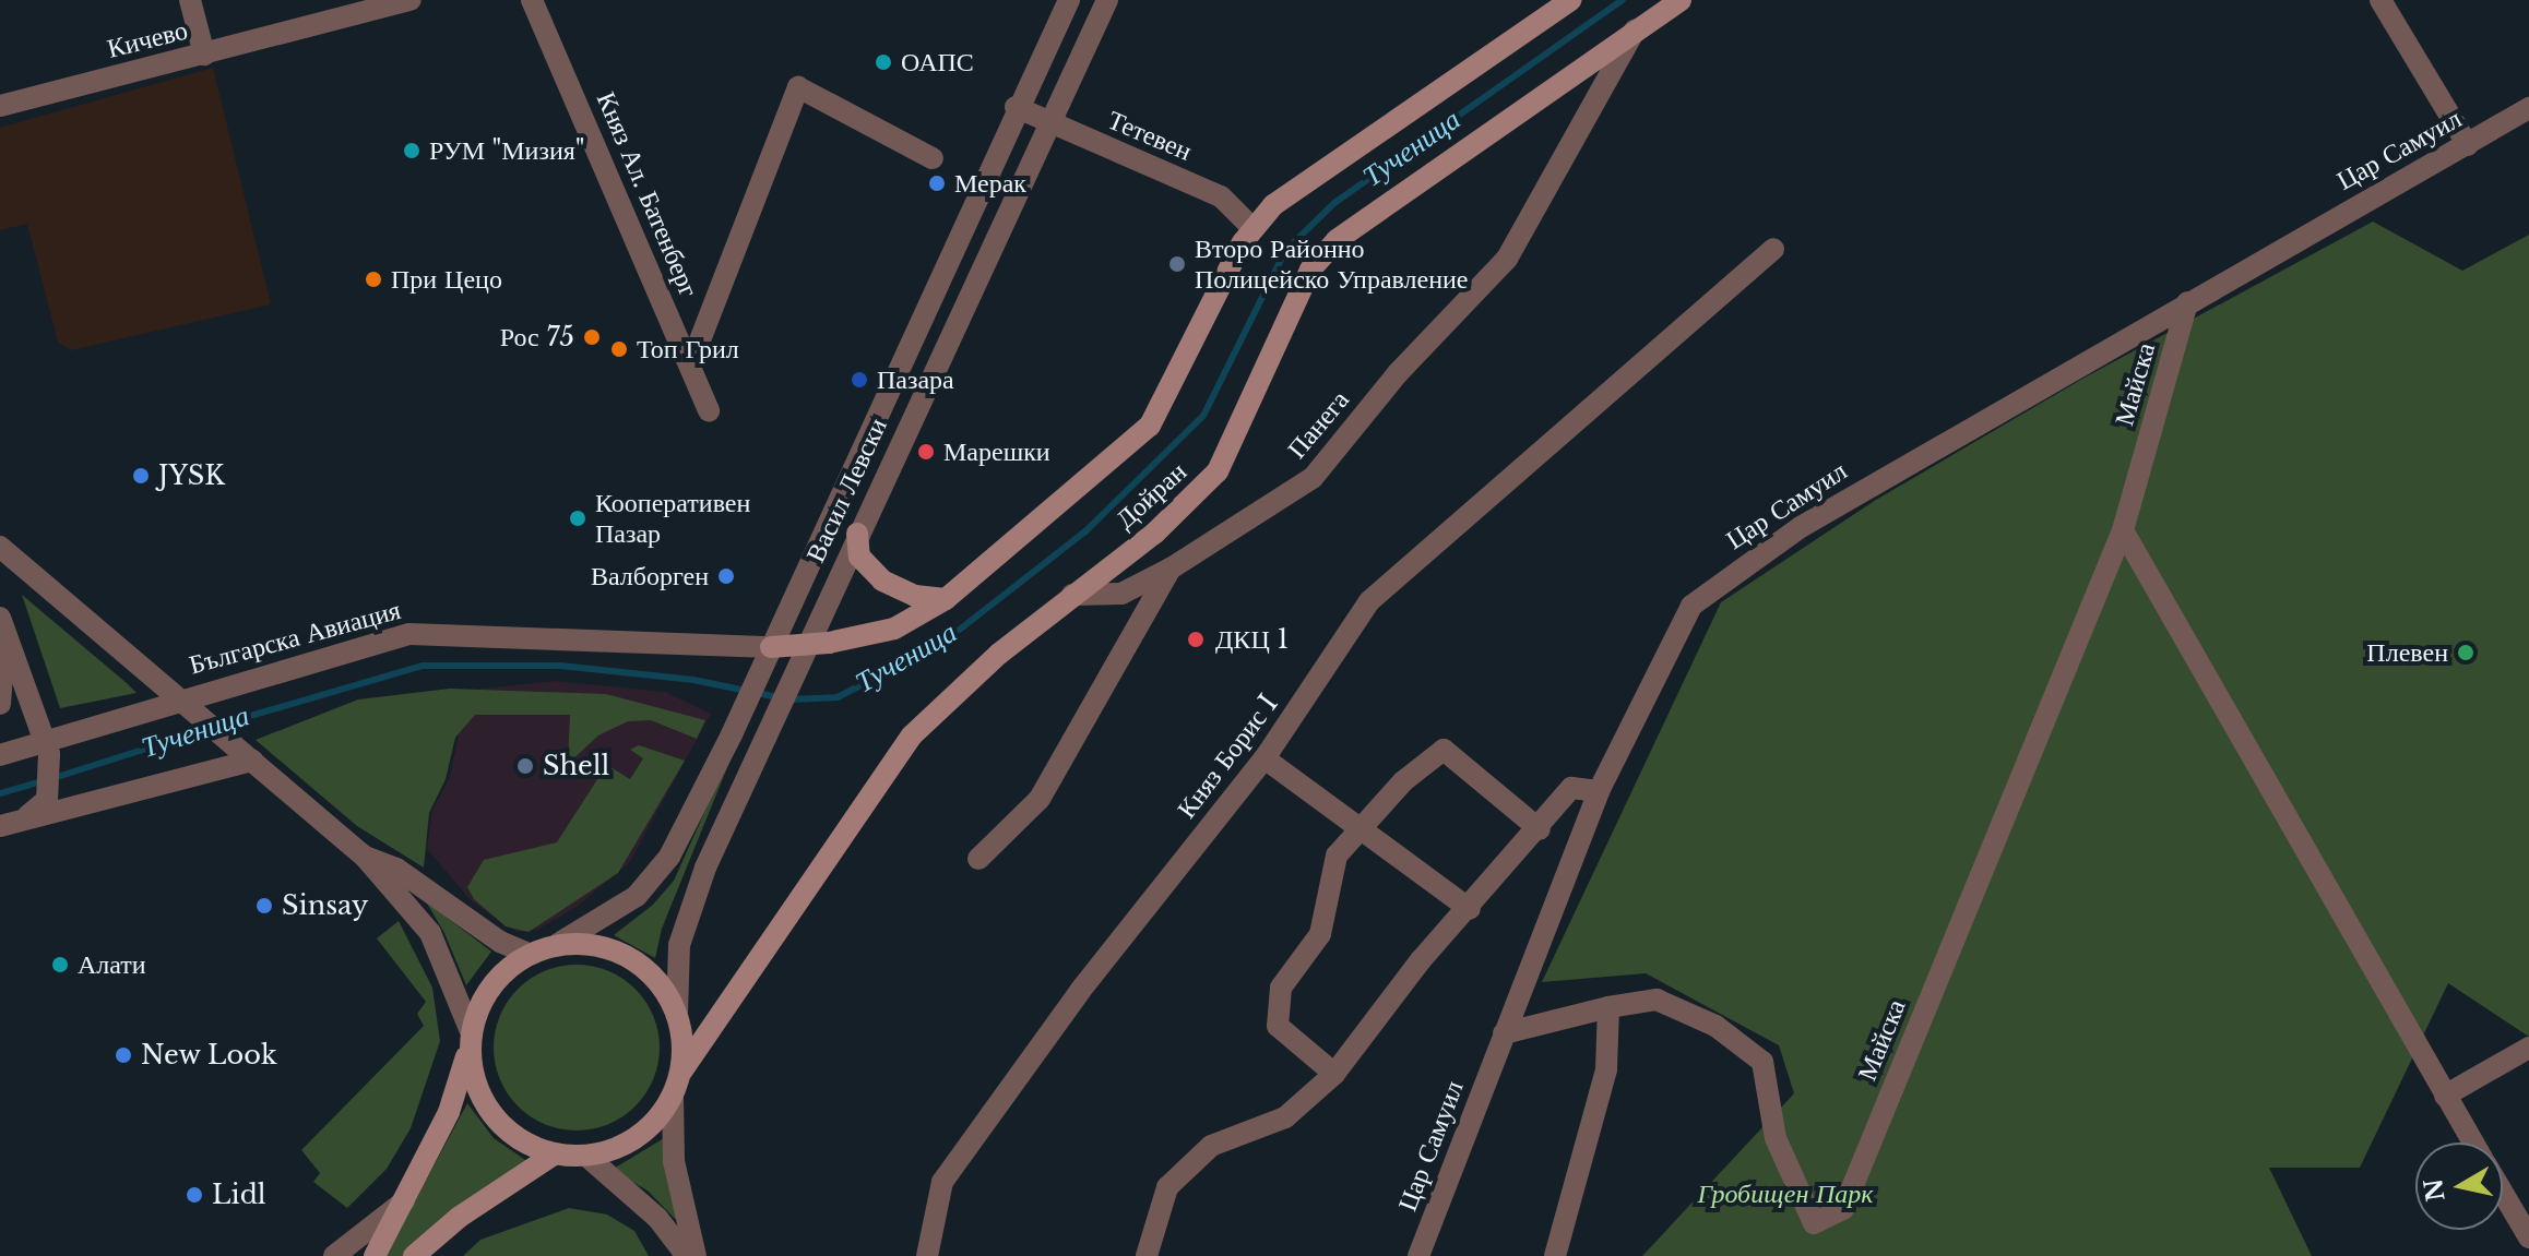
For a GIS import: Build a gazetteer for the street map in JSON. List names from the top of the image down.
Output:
{
  "streets": {
    "main road": ["Дойран"],
    "street": [
      "Кичево",
      "Тетевен",
      "Цар Самуил",
      "Княз Ал. Батенберг",
      "Майска",
      "Панега",
      "Васил Левски",
      "Българска Авиация",
      "Княз Борис I"
    ]
  },
  "crossings": [
    ["Тетевен", "Васил Левски"],
    ["Тетевен", "Дойран"],
    ["Цар Самуил", "Майска"],
    ["Панега", "Дойран"],
    ["Васил Левски", "Дойран"],
    ["Васил Левски", "Българска Авиация"],
    ["Дойран", "Българска Авиация"]
  ],
  "water": ["Тученица"],
  "parks": ["Гробищен Парк"],
  "places": [
    "ОАПС",
    "РУМ \"Мизия\"",
    "Мерак",
    "Второ Районно Полицейско Управление",
    "При Цецо",
    "Рос 75",
    "Топ Грил",
    "Пазара",
    "Марешки",
    "JYSK",
    "Кооперативен Пазар",
    "Валборген",
    "ДКЦ 1",
    "Плевен",
    "Shell",
    "Sinsay",
    "Алати",
    "New Look",
    "Lidl"
  ],
  "north": "left"
}
